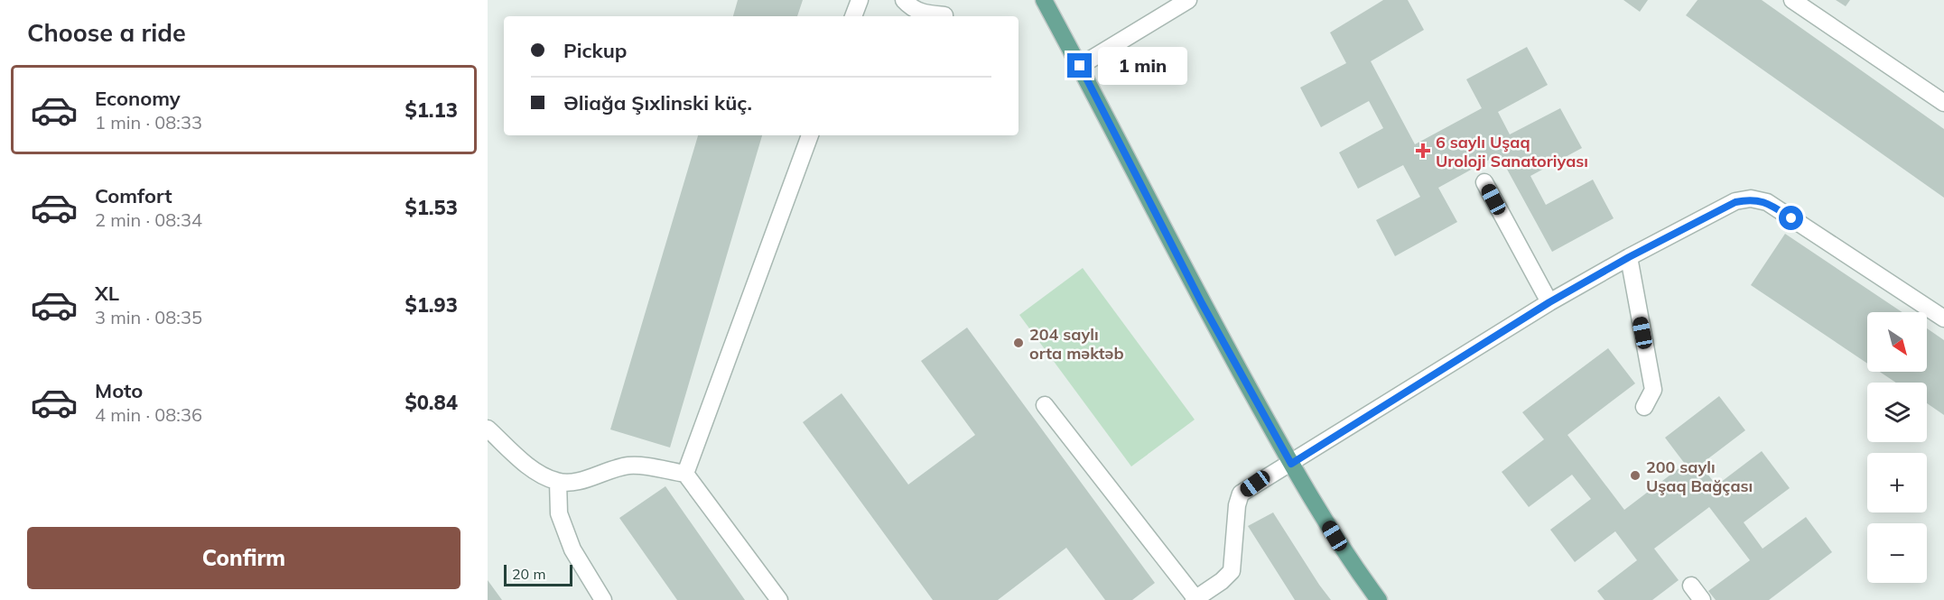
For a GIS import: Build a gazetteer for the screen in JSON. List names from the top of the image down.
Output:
{
  "places": {
    "health": ["6 saylı Uşaq Uroloji Sanatoriyası"],
    "other": ["204 saylı orta məktəb", "200 saylı Uşaq Bağçası"]
  },
  "scale_bar": "20 m",
  "north": "bottom right",
  "page": {
    "heading": "Choose a ride",
    "banner": ["Pickup", "Əliağa Şıxlinski küç."],
    "bubble": "1 min",
    "list": [
      {
        "name": "Economy",
        "note": "1 min · 08:33",
        "value": "$1.13"
      },
      {
        "name": "Comfort",
        "note": "2 min · 08:34",
        "value": "$1.53"
      },
      {
        "name": "XL",
        "note": "3 min · 08:35",
        "value": "$1.93"
      },
      {
        "name": "Moto",
        "note": "4 min · 08:36",
        "value": "$0.84"
      }
    ],
    "map_buttons": ["+", "−"],
    "buttons": "Confirm",
    "scale": "20 m"
  }
}
